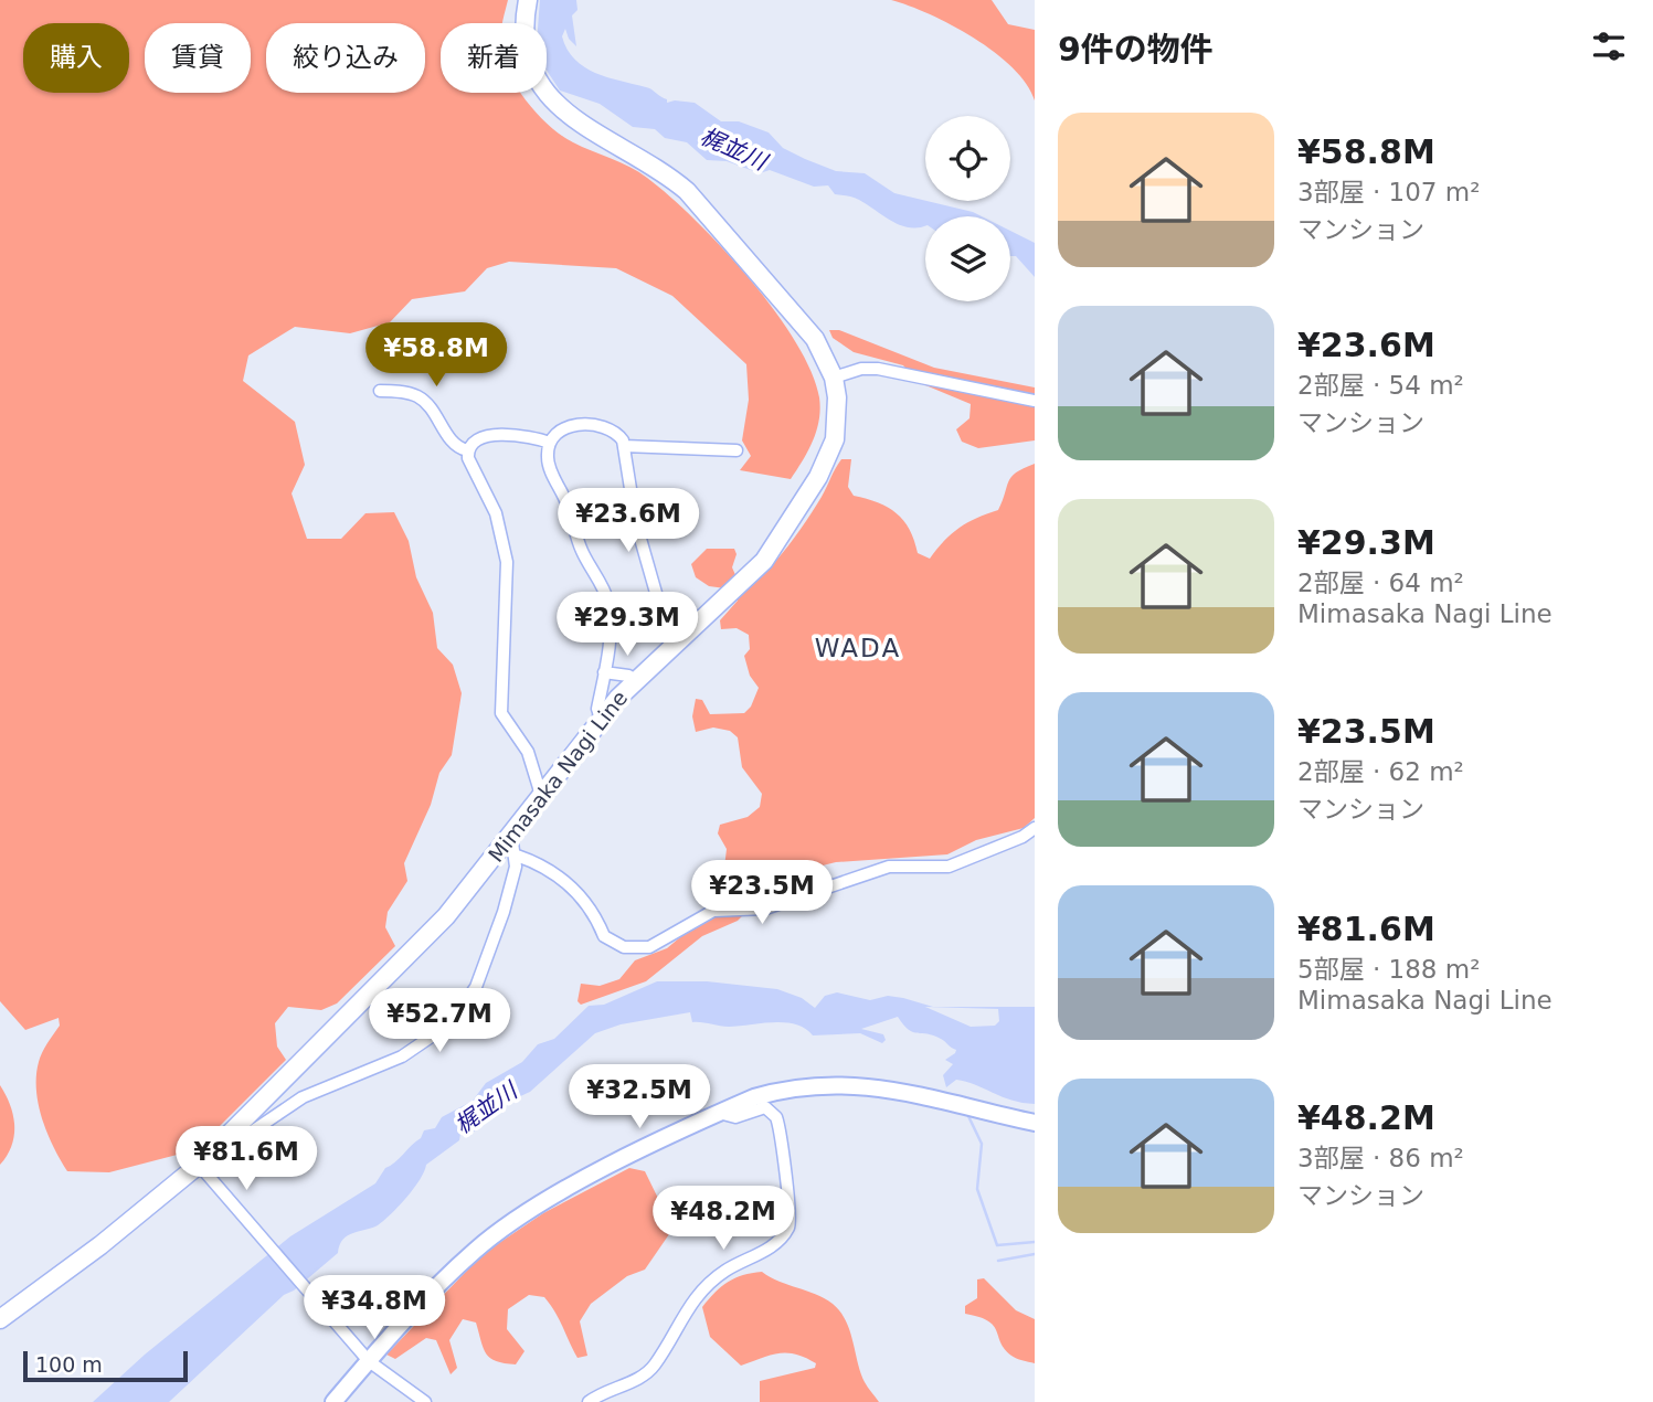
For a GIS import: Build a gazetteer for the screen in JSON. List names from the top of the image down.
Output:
{
  "streets": {
    "main road": ["Mimasaka Nagi Line"]
  },
  "districts": ["WADA"],
  "water": ["梶並川"],
  "scale_bar": "100 m",
  "page": {
    "heading": "9件の物件",
    "chip": [
      "購入",
      "賃貸",
      "絞り込み",
      "新着"
    ],
    "list": [
      {
        "name": "¥58.8M",
        "note": "3部屋 · 107 m² · マンション"
      },
      {
        "name": "¥23.6M",
        "note": "2部屋 · 54 m² · マンション"
      },
      {
        "name": "¥29.3M",
        "note": "2部屋 · 64 m² · Mimasaka Nagi Line"
      },
      {
        "name": "¥23.5M",
        "note": "2部屋 · 62 m² · マンション"
      },
      {
        "name": "¥81.6M",
        "note": "5部屋 · 188 m² · Mimasaka Nagi Line"
      },
      {
        "name": "¥48.2M",
        "note": "3部屋 · 86 m² · マンション"
      }
    ],
    "price": [
      "¥58.8M",
      "¥23.6M",
      "¥29.3M",
      "¥23.5M",
      "¥52.7M",
      "¥32.5M",
      "¥81.6M",
      "¥48.2M",
      "¥34.8M"
    ],
    "scale": "100 m"
  }
}
